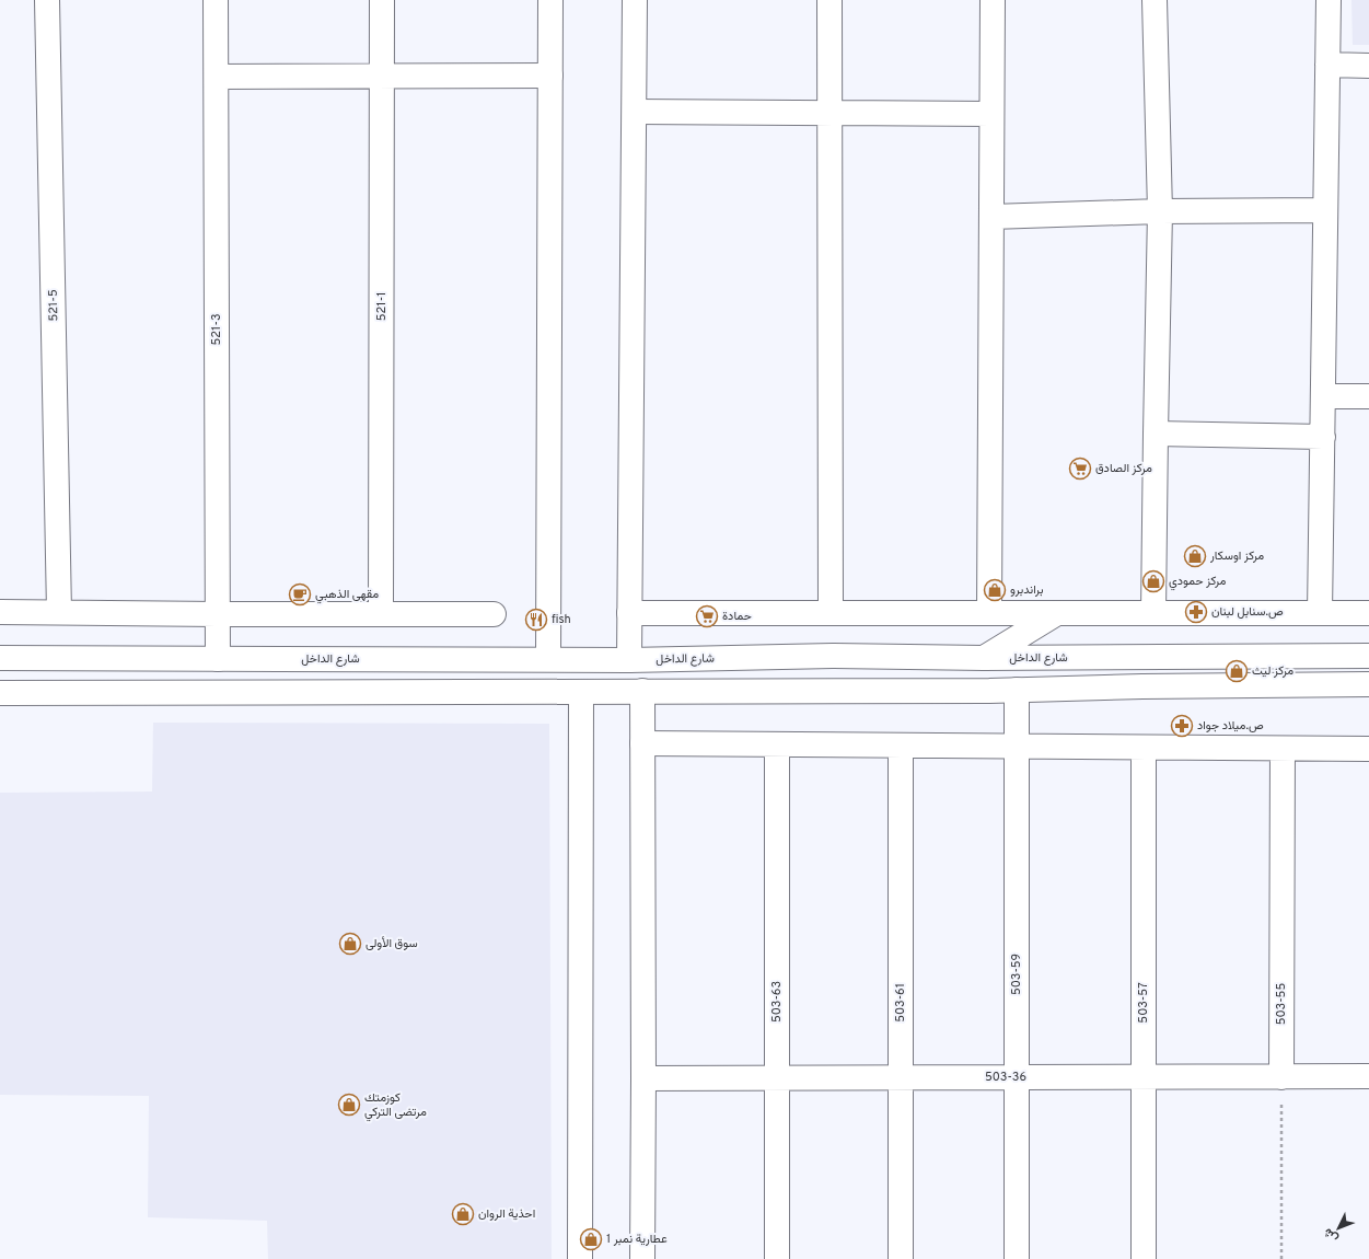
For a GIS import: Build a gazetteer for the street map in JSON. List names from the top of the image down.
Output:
{
  "streets": {
    "street": [
      "521-5",
      "521-1",
      "521-3",
      "شارع الداخل",
      "503-59",
      "503-63",
      "503-61",
      "503-57",
      "503-55",
      "503-36"
    ]
  },
  "crossings": [
    ["521-3", "شارع الداخل"],
    ["503-59", "503-36"],
    ["503-63", "503-36"],
    ["503-61", "503-36"],
    ["503-57", "503-36"],
    ["503-55", "503-36"]
  ],
  "places": {
    "supermarket": ["مركز الصادق", "حمادة"],
    "shop": [
      "مركز اوسكار",
      "مركز حمودي",
      "براندبرو",
      "مركز ليث",
      "سوق الأولى",
      "كوزمتك مرتضى التركي",
      "احذية الروان",
      "عطارية نمبر 1"
    ],
    "cafe": ["مقهى الذهبي"],
    "pharmacy": ["ص.سنابل لبنان", "ص.ميلاد جواد"],
    "restaurant": ["fish"]
  },
  "north": "bottom left"
}
